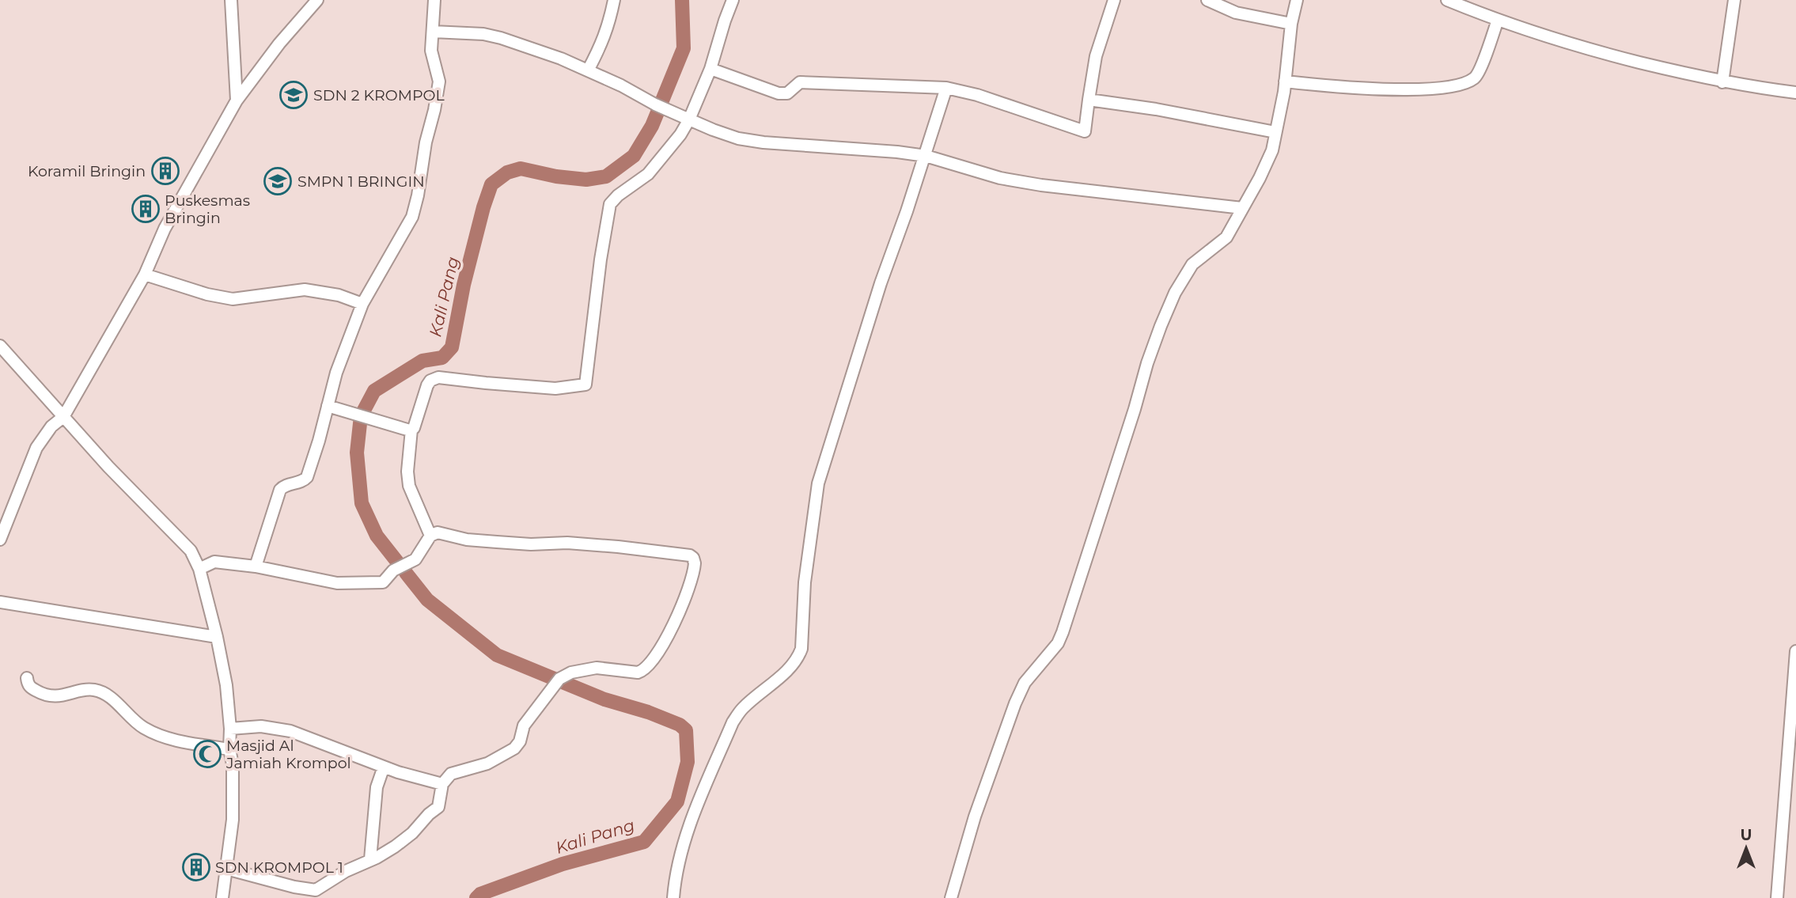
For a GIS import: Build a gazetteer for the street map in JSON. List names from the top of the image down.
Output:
{
  "water": ["Kali Pang"],
  "places": {
    "school or university": ["SDN 2 KROMPOL", "SMPN 1 BRINGIN"],
    "building": ["Koramil Bringin", "Puskesmas Bringin", "SDN KROMPOL 1"],
    "mosque": ["Masjid Al Jamiah Krompol"]
  },
  "north": "top"
}
